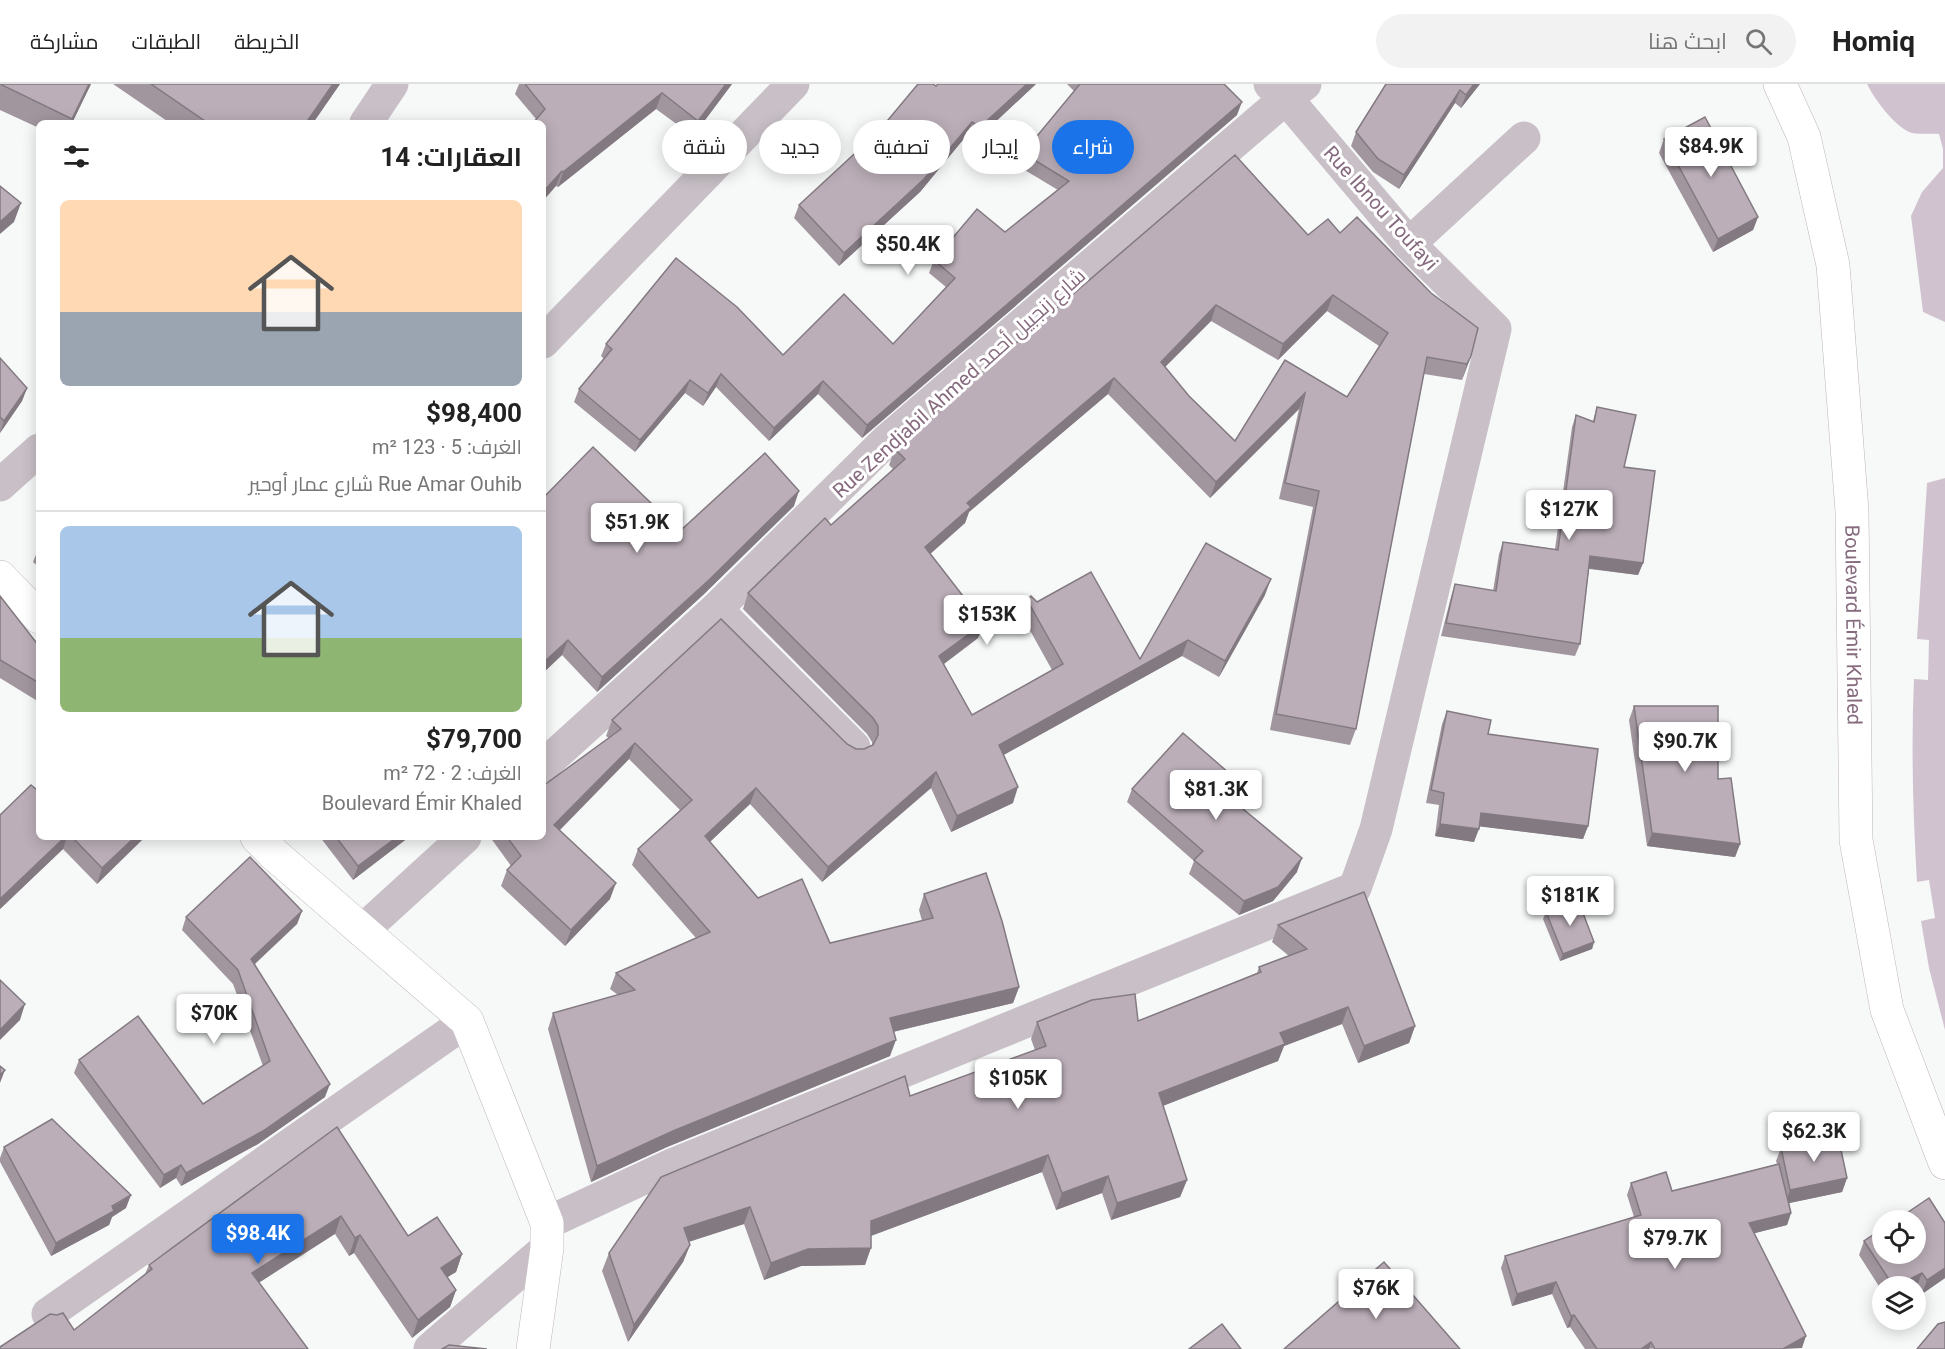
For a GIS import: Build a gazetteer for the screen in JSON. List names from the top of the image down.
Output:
{
  "streets": {
    "main road": ["Boulevard Émir Khaled"],
    "street": ["Rue Ibnou Toufayi", "Rue Zendjabil Ahmed شارع زنجبيل أحمد"]
  },
  "crossings": [
    ["Rue Ibnou Toufayi", "Rue Zendjabil Ahmed شارع زنجبيل أحمد"]
  ],
  "page": {
    "header": "Homiq",
    "search": "ابحث هنا",
    "nav": ["الخريطة", "الطبقات", "مشاركة"],
    "chip": [
      "شراء",
      "إيجار",
      "تصفية",
      "جديد",
      "شقة"
    ],
    "heading": "العقارات: 14",
    "price": [
      "$84.9K",
      "$50.4K",
      "$127K",
      "$51.9K",
      "$153K",
      "$90.7K",
      "$81.3K",
      "$181K",
      "$70K",
      "$105K",
      "$62.3K",
      "$98.4K",
      "$79.7K",
      "$76K"
    ],
    "list": [
      {
        "name": "$98,400",
        "note": "الغرف: 5 · 123 m² · Rue Amar Ouhib شارع عمار أوحير"
      },
      {
        "name": "$79,700",
        "note": "الغرف: 2 · 72 m² · Boulevard Émir Khaled"
      }
    ]
  }
}
